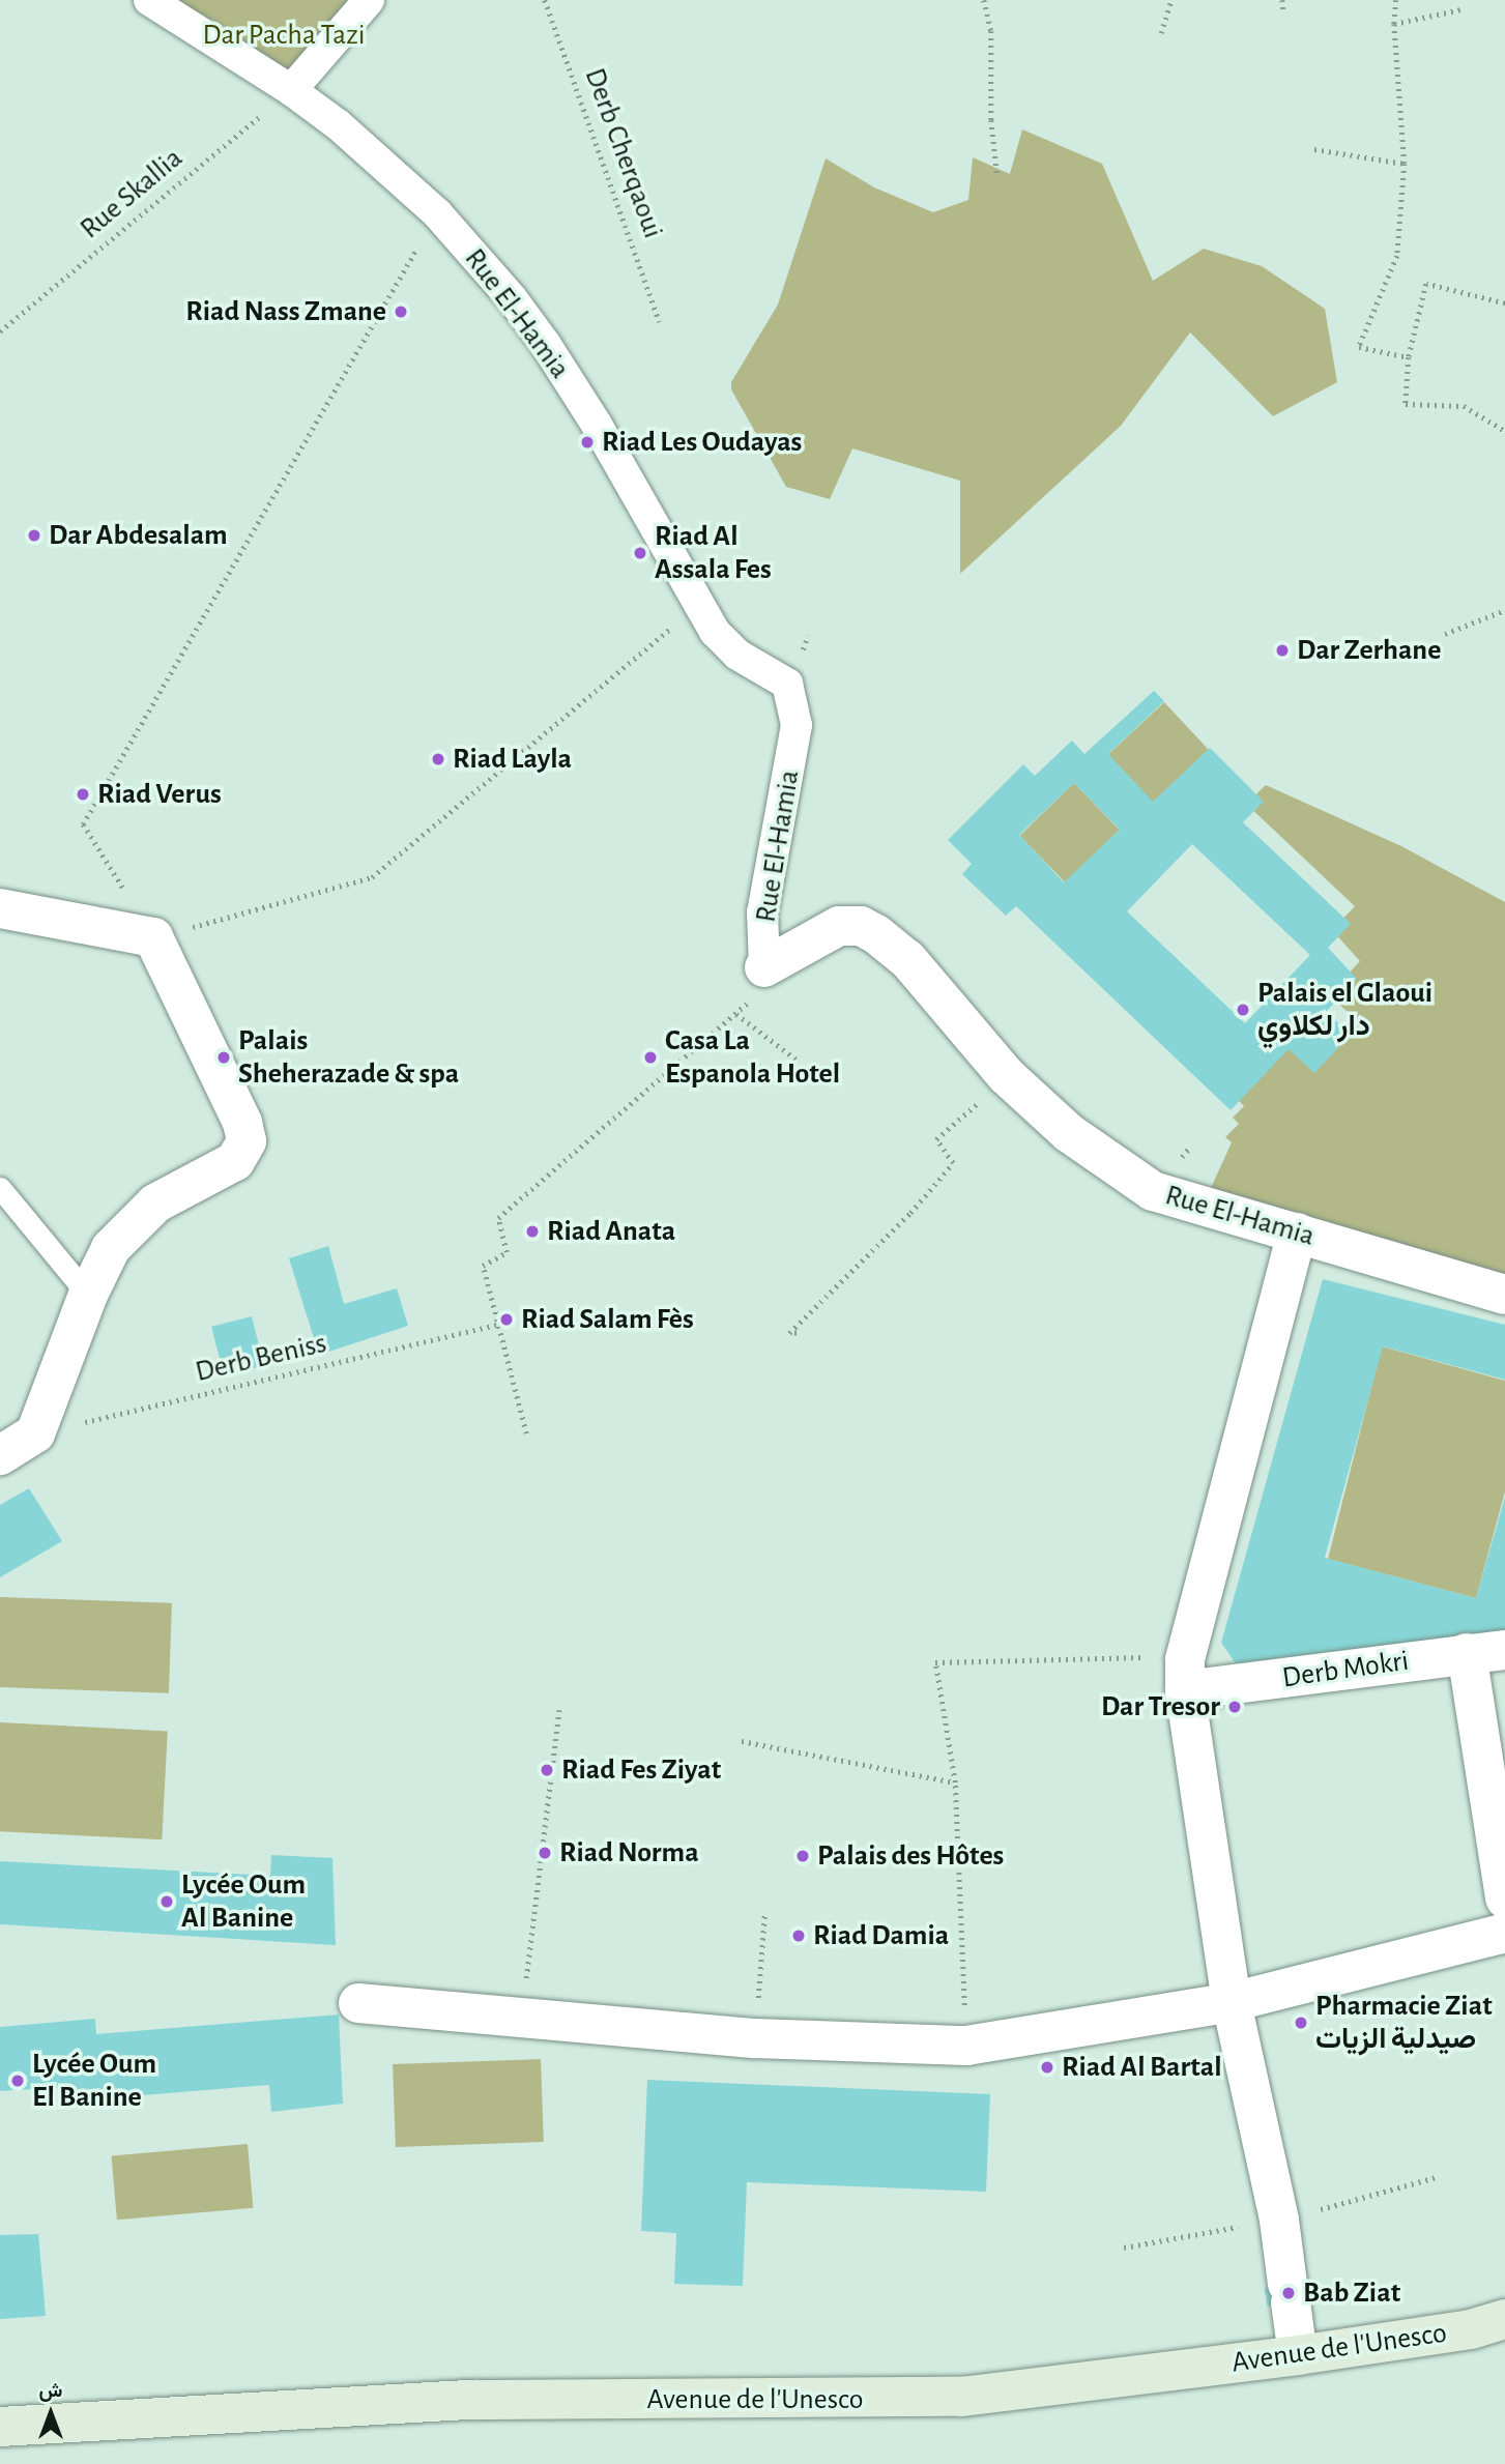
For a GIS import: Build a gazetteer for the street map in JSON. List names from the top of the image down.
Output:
{
  "streets": {
    "main road": ["Avenue de l'Unesco"],
    "street": ["Rue El-Hamia", "Derb Mokri"],
    "path": ["Derb Cherqaoui", "Rue Skallia", "Derb Beniss"]
  },
  "crossings": [
    ["Rue Skallia", "Rue El-Hamia"]
  ],
  "parks": ["Dar Pacha Tazi"],
  "places": [
    "Riad Nass Zmane",
    "Riad Les Oudayas",
    "Dar Abdesalam",
    "Riad Al Assala Fes",
    "Dar Zerhane",
    "Riad Layla",
    "Riad Verus",
    "Palais el Glaoui دار لكلاوي",
    "Palais Sheherazade & spa",
    "Casa La Espanola Hotel",
    "Riad Anata",
    "Riad Salam Fès",
    "Dar Tresor",
    "Riad Fes Ziyat",
    "Riad Norma",
    "Palais des Hôtes",
    "Lycée Oum Al Banine",
    "Riad Damia",
    "Pharmacie Ziat صيدلية الزيات",
    "Riad Al Bartal",
    "Lycée Oum El Banine",
    "Bab Ziat"
  ],
  "north": "top"
}
